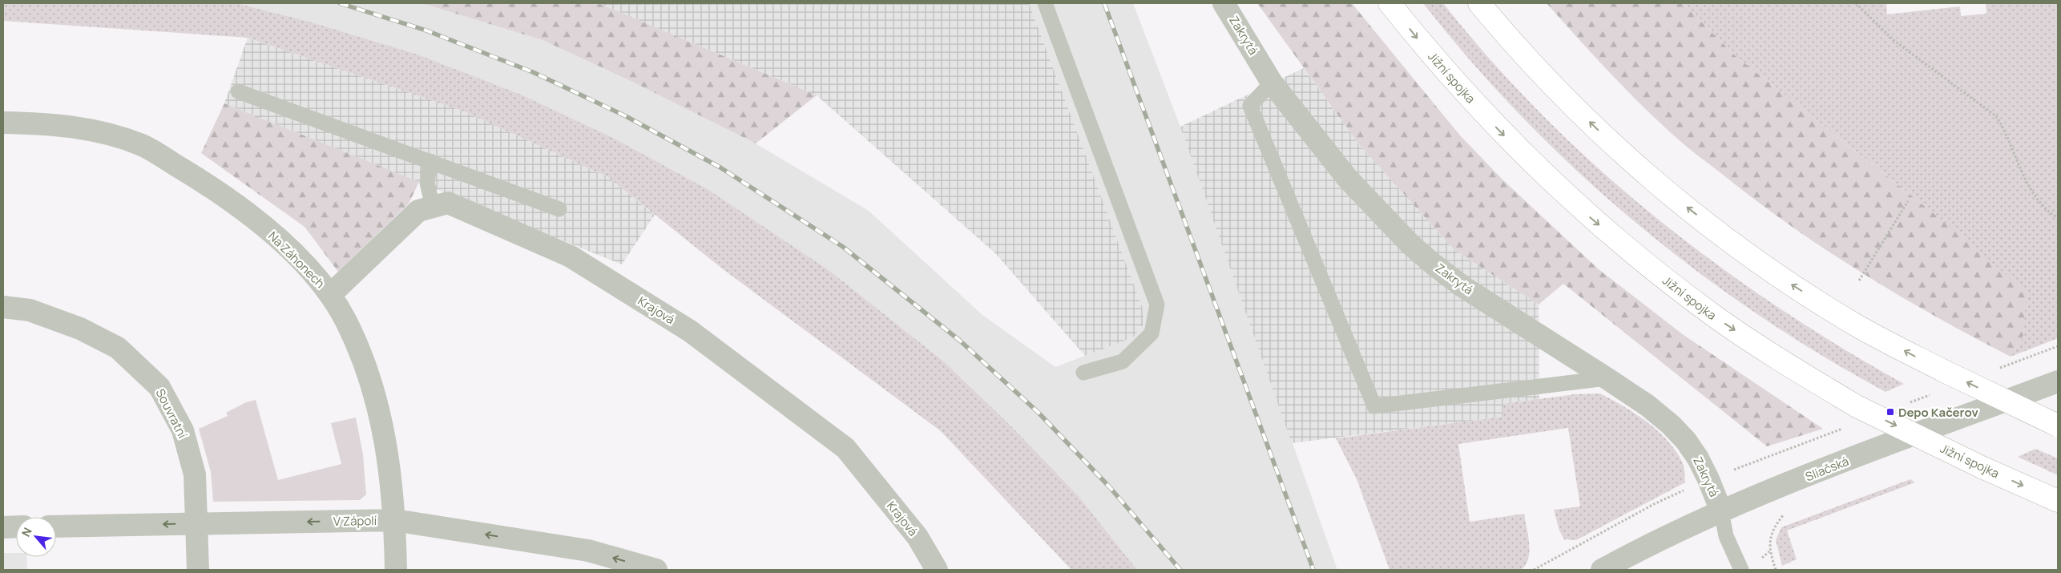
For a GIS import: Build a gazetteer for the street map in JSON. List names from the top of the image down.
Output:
{
  "streets": {
    "highway": ["Jižní spojka"],
    "street": [
      "Zakrytá",
      "Na Záhonech",
      "Krajová",
      "Souvratní",
      "Sliačská",
      "V Zápolí"
    ]
  },
  "crossings": [
    ["Zakrytá", "Sliačská"],
    ["Na Záhonech", "Krajová"],
    ["Na Záhonech", "V Zápolí"],
    ["Souvratní", "V Zápolí"]
  ],
  "one_way": ["V Zápolí"],
  "places": {
    "transit": ["Depo Kačerov"]
  },
  "north": "top left"
}
